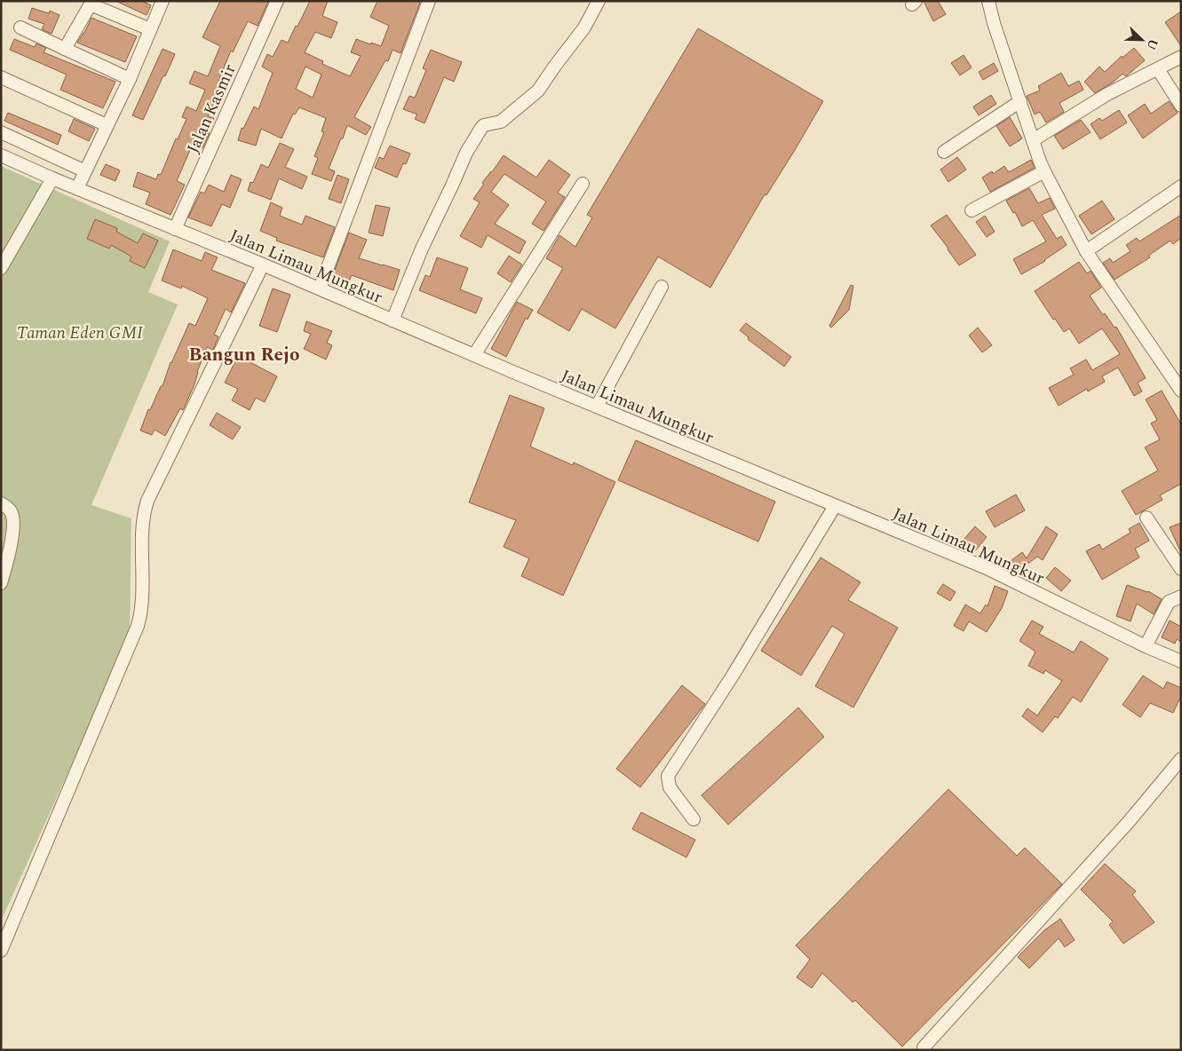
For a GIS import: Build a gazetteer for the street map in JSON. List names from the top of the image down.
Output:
{
  "streets": {
    "street": ["Jalan Kasmir", "Jalan Limau Mungkur"]
  },
  "crossings": [
    ["Jalan Kasmir", "Jalan Limau Mungkur"]
  ],
  "districts": ["Bangun Rejo"],
  "parks": ["Taman Eden GMI"],
  "north": "bottom right"
}
